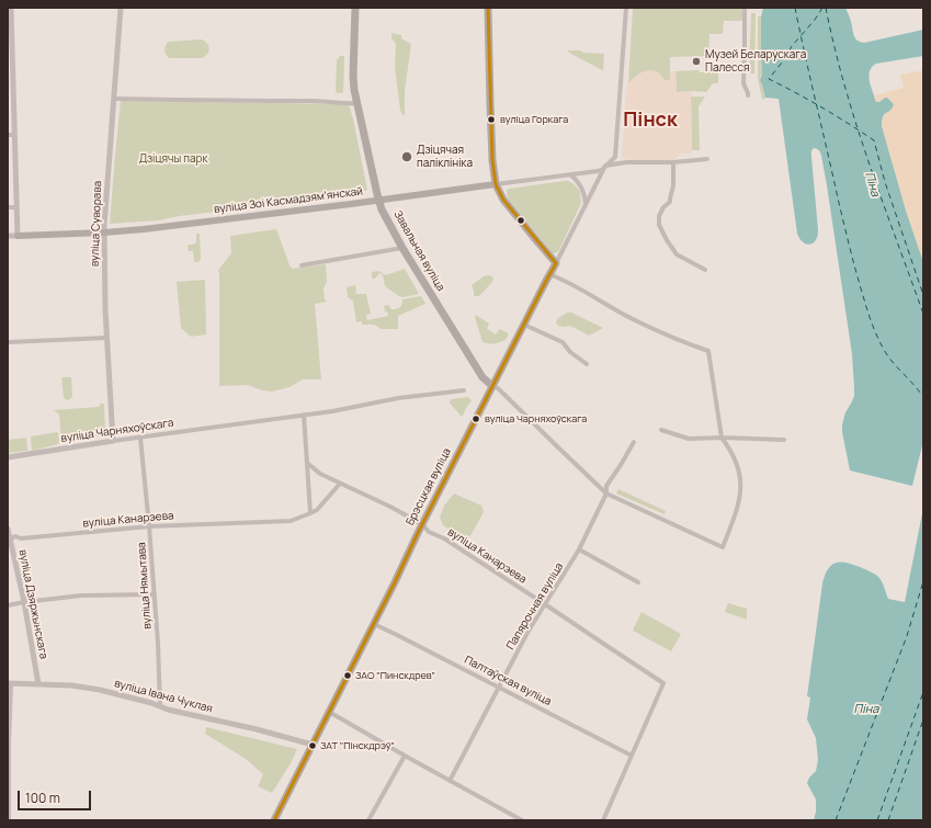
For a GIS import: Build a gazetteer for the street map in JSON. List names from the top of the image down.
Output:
{
  "streets": {
    "main road": ["вуліца Зоі Касмадзямʼянскай", "Завальная вуліца", "Брэсцкая вуліца"],
    "street": [
      "вуліца Суворава",
      "вуліца Чарняхоўскага",
      "вуліца Канарэева",
      "вуліца Нямытава",
      "вуліца Дзяржынскага",
      "Папярочная вуліца",
      "Палтаўская вуліца",
      "вуліца Івана Чуклая"
    ]
  },
  "crossings": [
    ["вуліца Зоі Касмадзямʼянскай", "вуліца Суворава"],
    ["вуліца Зоі Касмадзямʼянскай", "Завальная вуліца"],
    ["вуліца Зоі Касмадзямʼянскай", "Брэсцкая вуліца"],
    ["вуліца Суворава", "вуліца Чарняхоўскага"],
    ["Завальная вуліца", "Брэсцкая вуліца"],
    ["вуліца Чарняхоўскага", "вуліца Нямытава"],
    ["Брэсцкая вуліца", "вуліца Канарэева"],
    ["Брэсцкая вуліца", "Палтаўская вуліца"],
    ["Брэсцкая вуліца", "вуліца Івана Чуклая"],
    ["вуліца Канарэева", "вуліца Нямытава"],
    ["вуліца Канарэева", "вуліца Дзяржынскага"],
    ["вуліца Канарэева", "Папярочная вуліца"],
    ["вуліца Канарэева", "Палтаўская вуліца"],
    ["вуліца Нямытава", "вуліца Івана Чуклая"],
    ["вуліца Дзяржынскага", "вуліца Івана Чуклая"],
    ["Папярочная вуліца", "Палтаўская вуліца"]
  ],
  "districts": ["Пінск"],
  "water": ["Піна"],
  "parks": ["Дзіцячы парк"],
  "places": [
    "Музей Беларускага Палесся",
    "вуліца Горкага",
    "Дзіцячая паліклініка",
    "вуліца Чарняхоўскага",
    "ЗАО \"Пинскдрев\"",
    "ЗАТ \"Пінскдрэў\""
  ],
  "scale_bar": "100 m"
}
